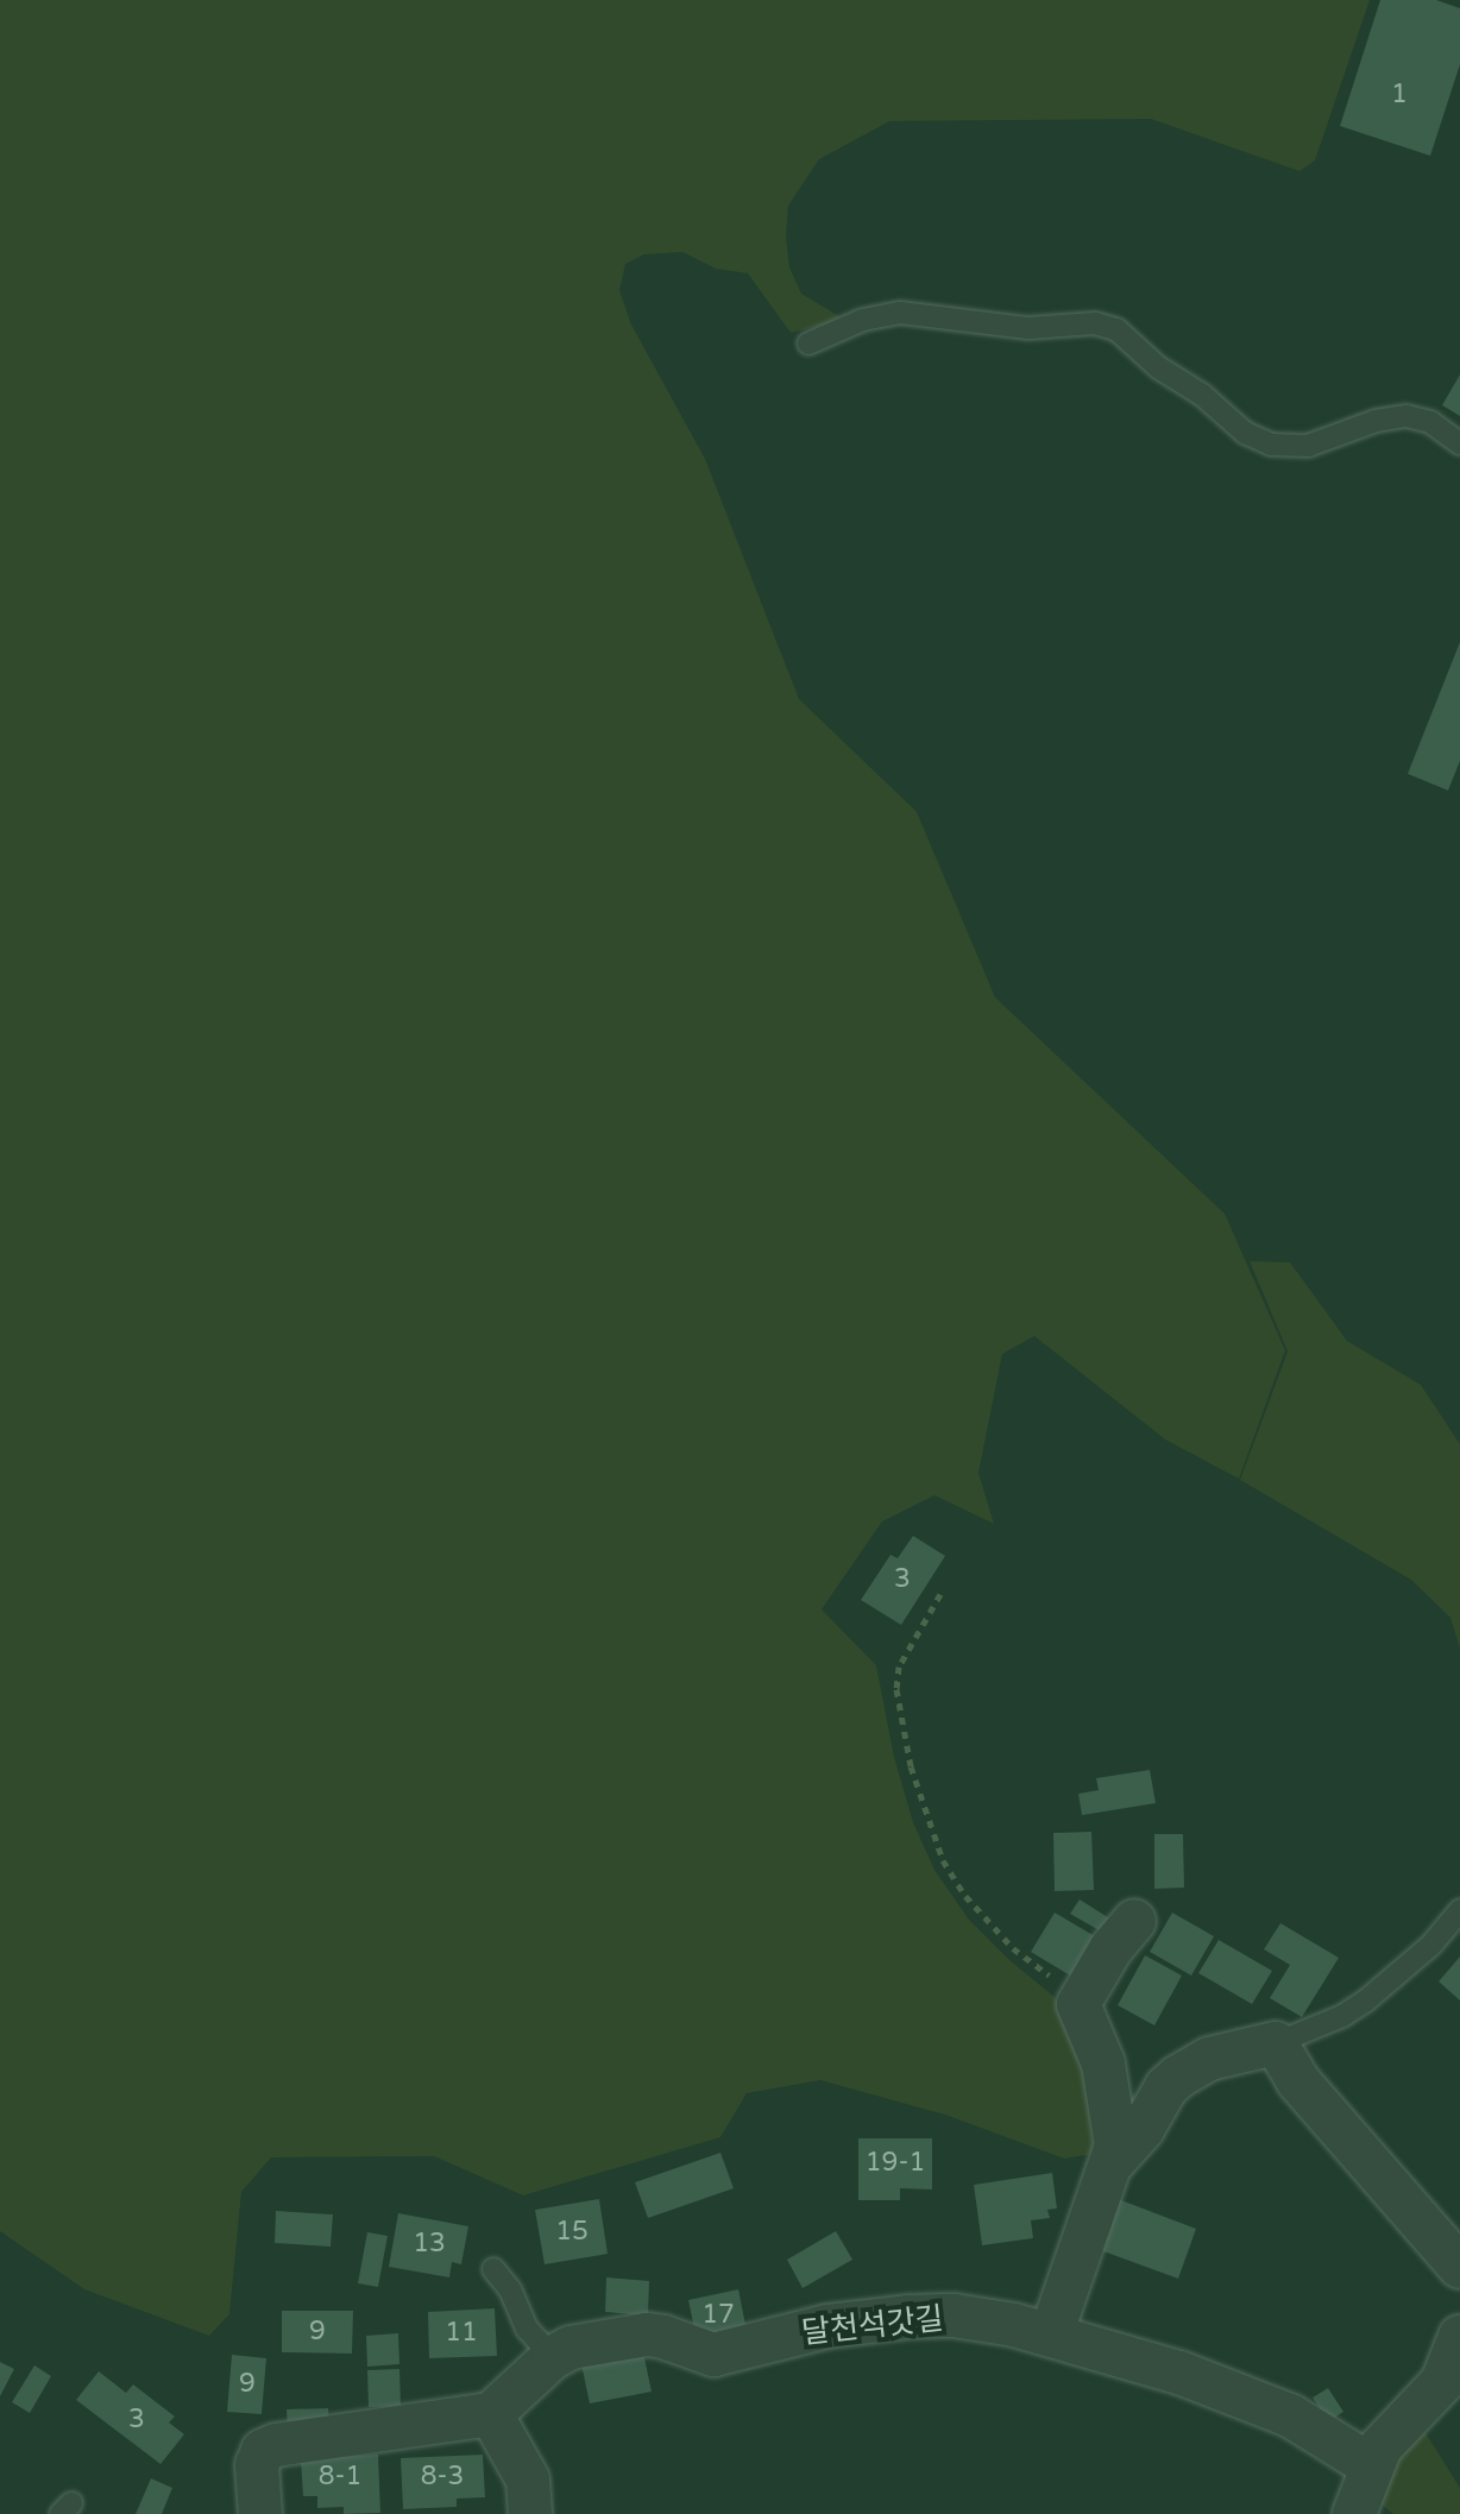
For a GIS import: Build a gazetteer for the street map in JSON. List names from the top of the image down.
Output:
{
  "streets": {
    "street": ["달천석갓길"]
  },
  "house_numbers": [
    "1",
    "3",
    "19-1",
    "15",
    "13",
    "17",
    "9",
    "11",
    "9",
    "3",
    "8-1",
    "8-3"
  ]
}
